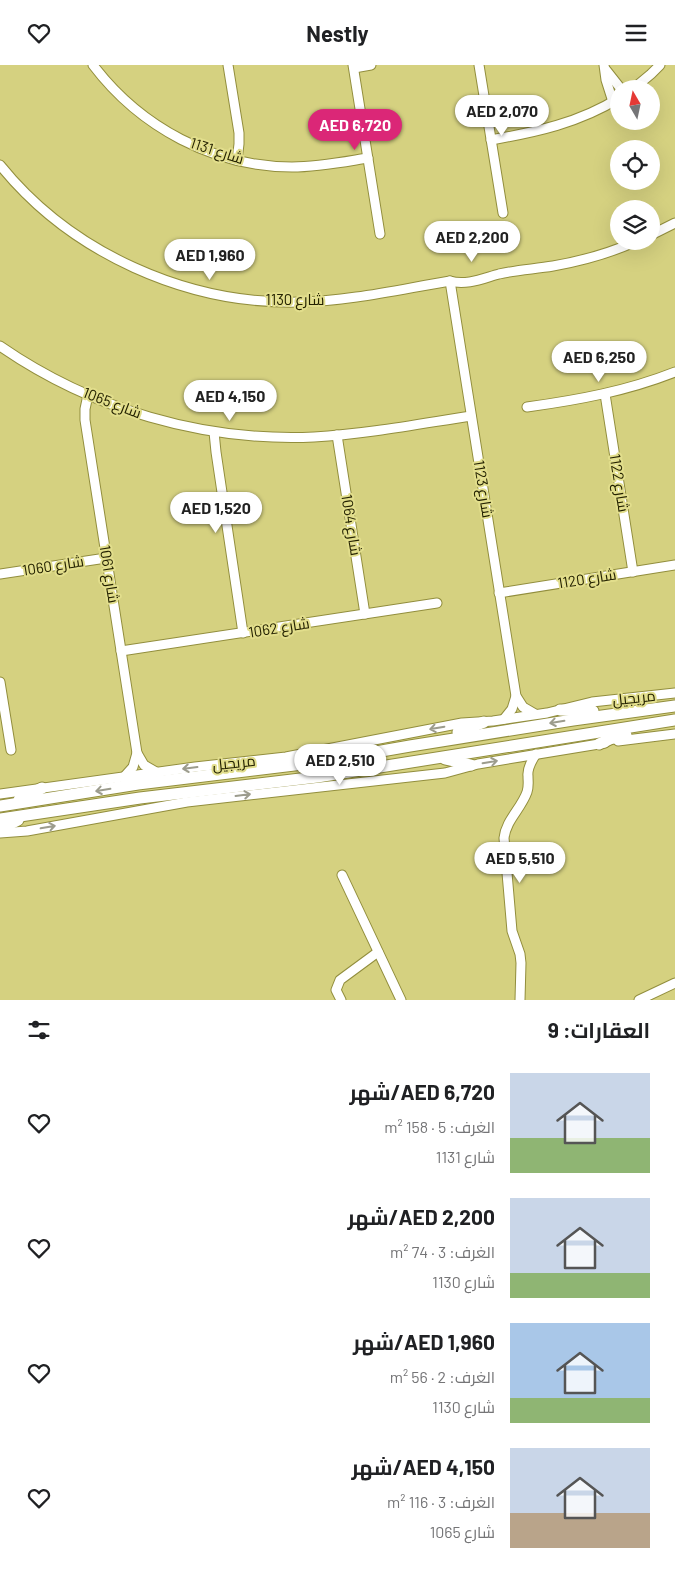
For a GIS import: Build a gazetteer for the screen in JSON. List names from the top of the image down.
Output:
{
  "streets": {
    "main road": ["مريجيل"],
    "street": [
      "شارع 1131",
      "شارع 1130",
      "شارع 1065",
      "شارع 1122",
      "شارع 1123",
      "شارع 1064",
      "شارع 1060",
      "شارع 1061",
      "شارع 1120",
      "شارع 1062"
    ]
  },
  "crossings": [
    ["شارع 1130", "شارع 1123"],
    ["شارع 1065", "شارع 1123"],
    ["شارع 1065", "شارع 1064"],
    ["شارع 1065", "شارع 1061"],
    ["شارع 1122", "شارع 1120"],
    ["شارع 1123", "شارع 1120"],
    ["شارع 1064", "شارع 1062"],
    ["شارع 1060", "شارع 1061"],
    ["شارع 1061", "شارع 1062"]
  ],
  "north": "top",
  "page": {
    "header": "Nestly",
    "price": [
      "AED 2,070",
      "AED 6,720",
      "AED 2,200",
      "AED 1,960",
      "AED 6,250",
      "AED 4,150",
      "AED 1,520",
      "AED 2,510",
      "AED 5,510"
    ],
    "heading": "العقارات: 9",
    "list": [
      {
        "name": "AED 6,720/شهر",
        "note": "الغرف: 5 · 158 m² · شارع 1131"
      },
      {
        "name": "AED 2,200/شهر",
        "note": "الغرف: 3 · 74 m² · شارع 1130"
      },
      {
        "name": "AED 1,960/شهر",
        "note": "الغرف: 2 · 56 m² · شارع 1130"
      },
      {
        "name": "AED 4,150/شهر",
        "note": "الغرف: 3 · 116 m² · شارع 1065"
      }
    ]
  }
}
